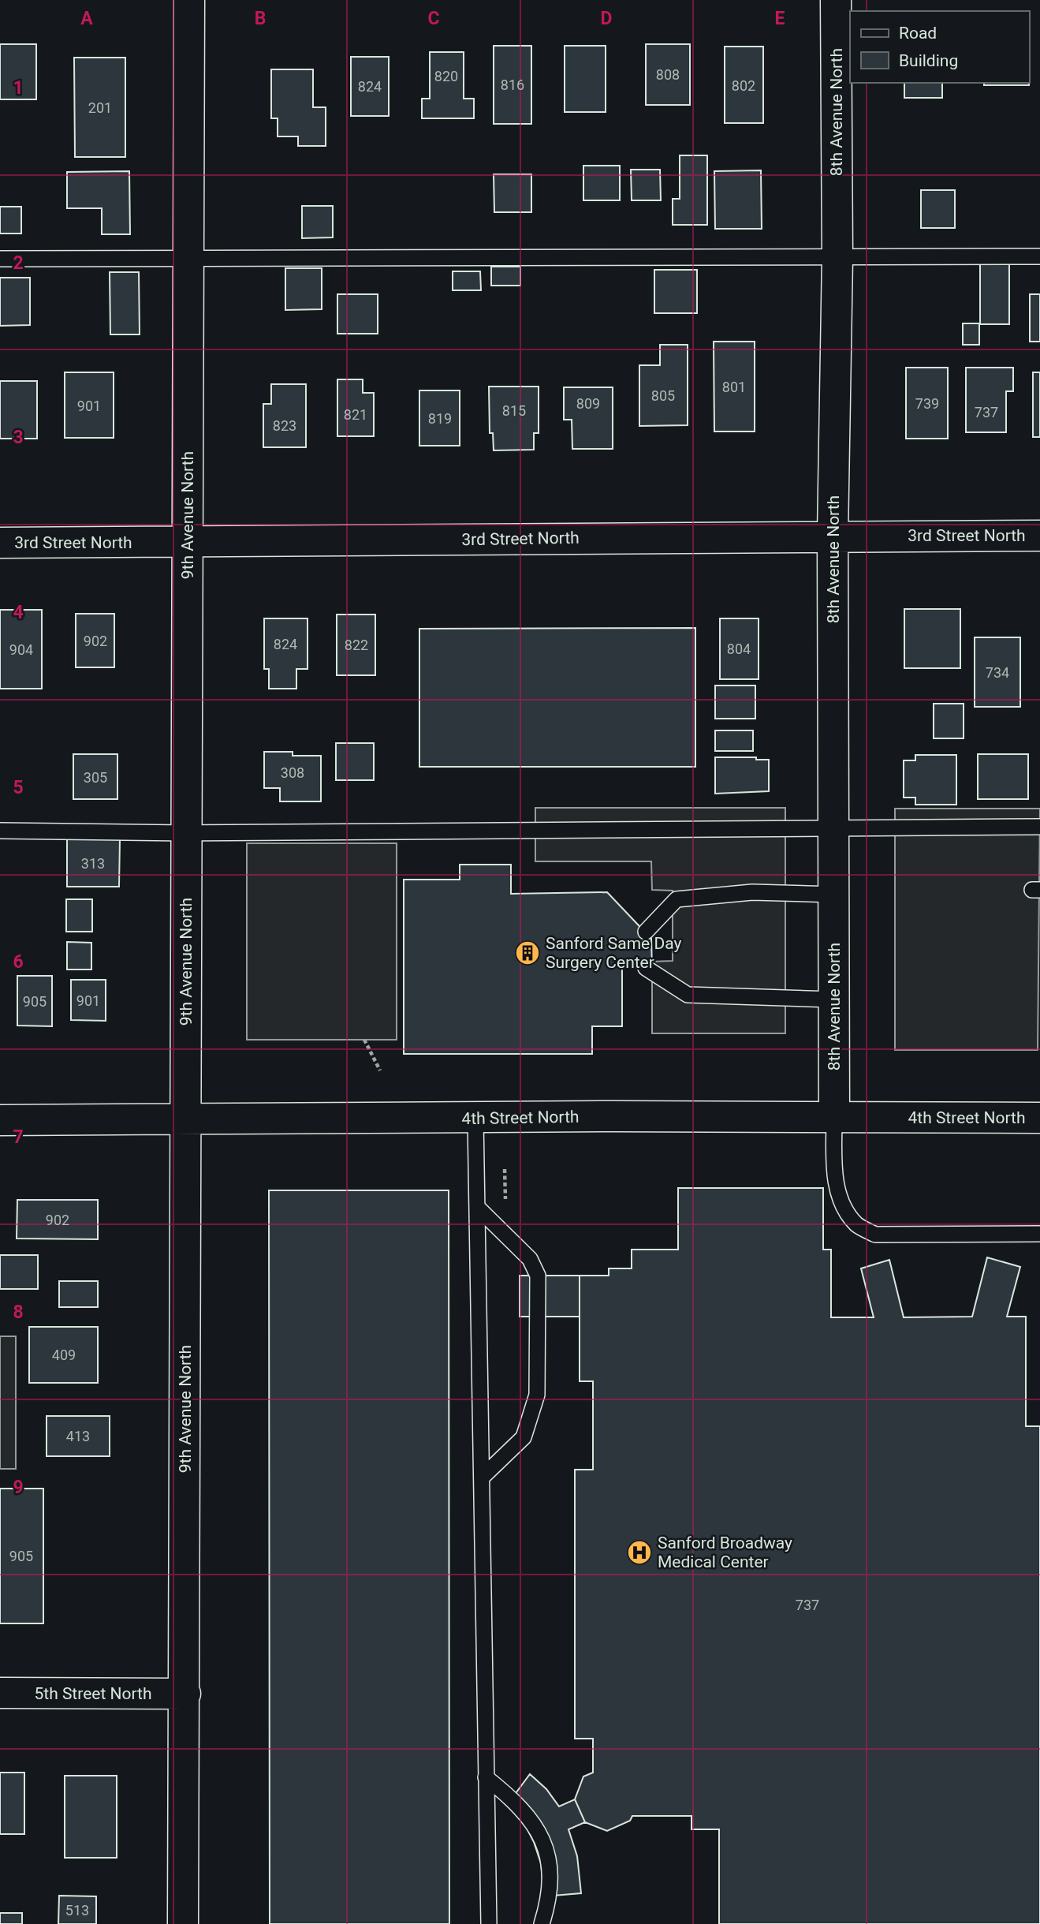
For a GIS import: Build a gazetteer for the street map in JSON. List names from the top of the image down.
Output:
{
  "streets": {
    "street": [
      "8th Avenue North",
      "9th Avenue North",
      "3rd Street North",
      "4th Street North",
      "5th Street North"
    ]
  },
  "crossings": [
    ["8th Avenue North", "3rd Street North"],
    ["8th Avenue North", "4th Street North"],
    ["9th Avenue North", "3rd Street North"],
    ["9th Avenue North", "4th Street North"],
    ["9th Avenue North", "5th Street North"]
  ],
  "places": {
    "building": ["Sanford Same Day Surgery Center"],
    "hospital": ["Sanford Broadway Medical Center"]
  },
  "house_numbers": [
    "808",
    "820",
    "816",
    "802",
    "824",
    "201",
    "801",
    "805",
    "809",
    "739",
    "901",
    "815",
    "737",
    "821",
    "819",
    "823",
    "902",
    "824",
    "822",
    "804",
    "904",
    "734",
    "308",
    "305",
    "313",
    "901",
    "905",
    "902",
    "409",
    "413",
    "905",
    "737",
    "513"
  ],
  "legend": ["Road", "Building"],
  "grid": {
    "columns": [
      "A",
      "B",
      "C",
      "D",
      "E"
    ],
    "rows": [
      "1",
      "2",
      "3",
      "4",
      "5",
      "6",
      "7",
      "8",
      "9"
    ]
  }
}
